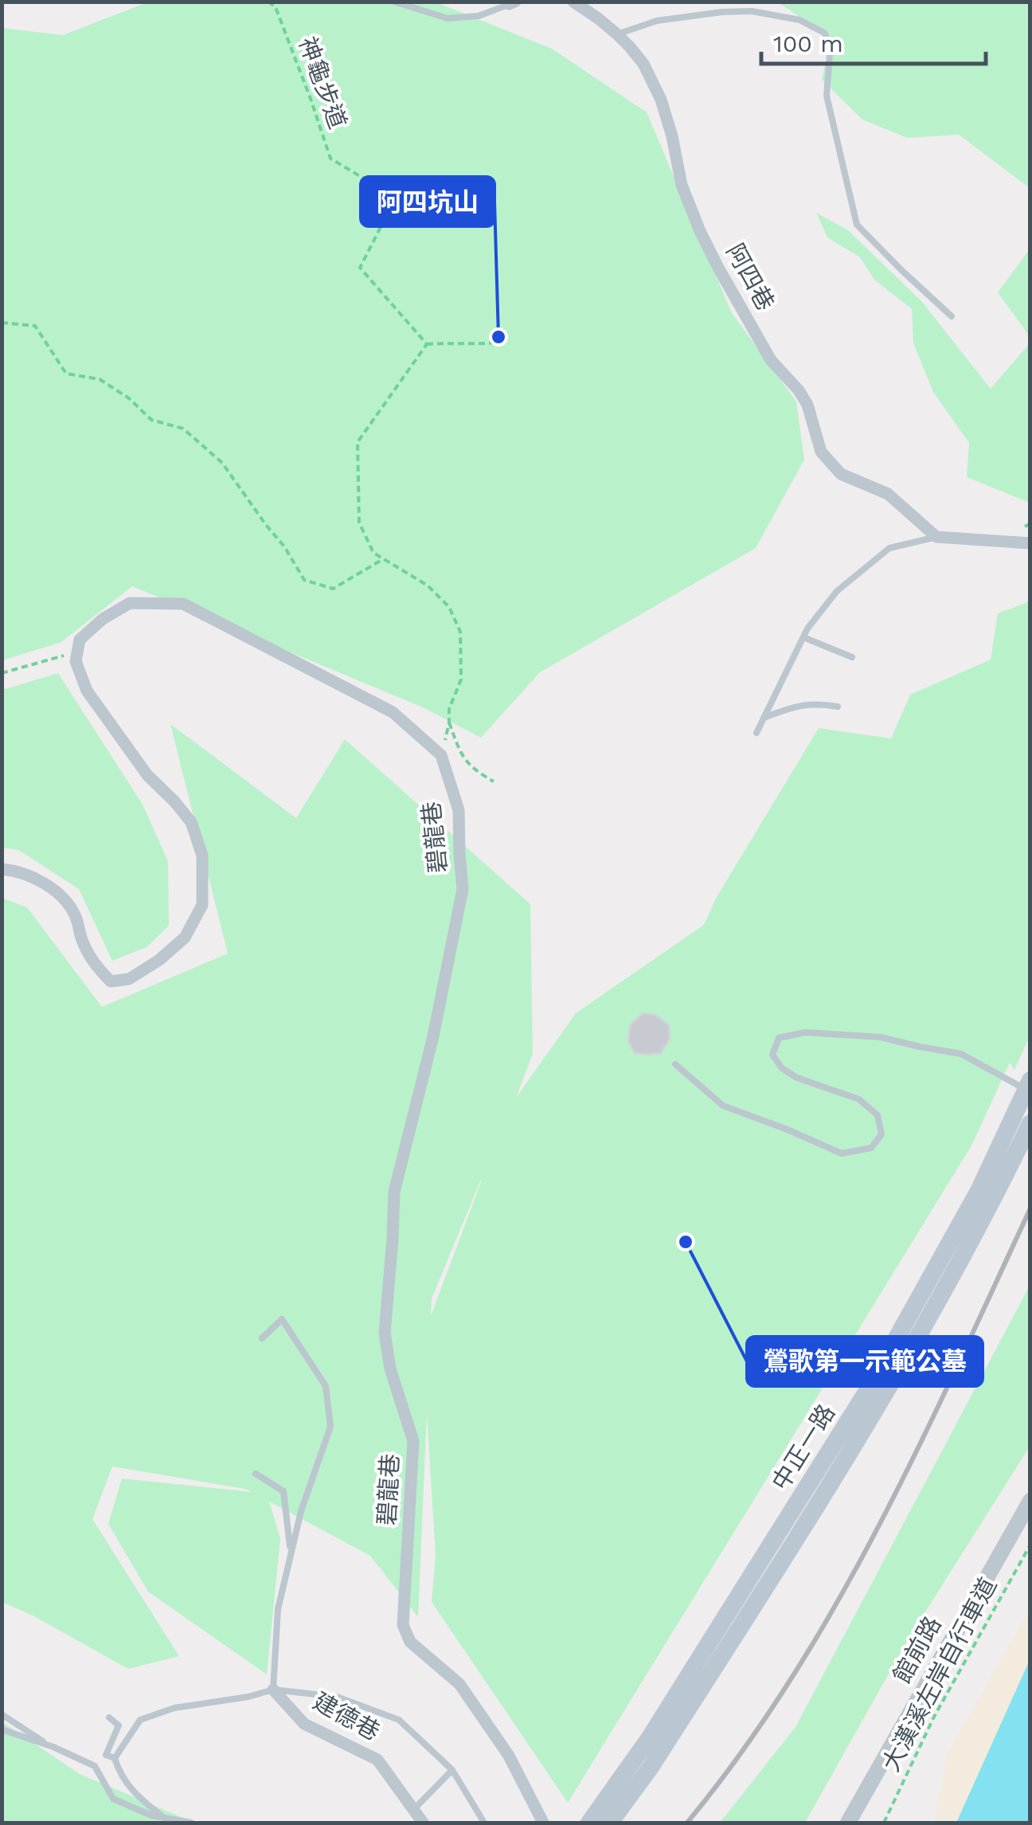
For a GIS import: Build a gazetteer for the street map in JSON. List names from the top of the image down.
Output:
{
  "streets": {
    "main road": ["中正一路"],
    "street": [
      "阿四巷",
      "碧龍巷",
      "館前路",
      "建德巷"
    ],
    "path": ["神龜步道", "大漢溪左岸自行車道"]
  },
  "places": ["阿四坑山", "鶯歌第一示範公墓"],
  "scale_bar": "100 m"
}
